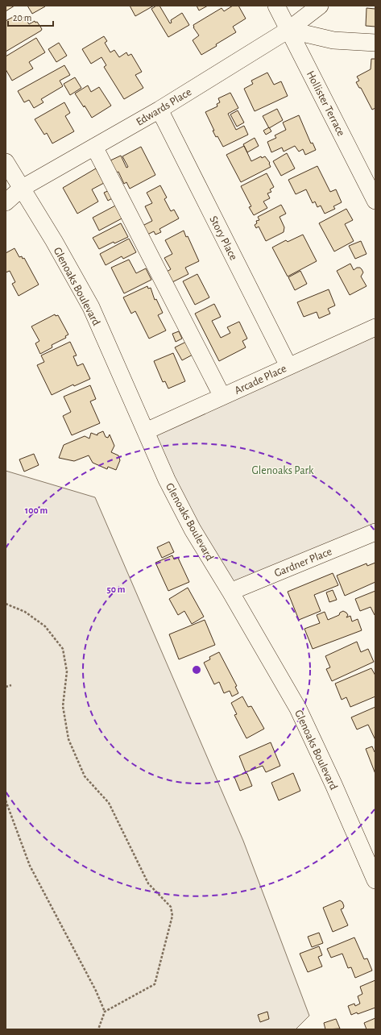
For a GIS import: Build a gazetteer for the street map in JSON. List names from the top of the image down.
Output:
{
  "streets": {
    "street": [
      "Hollister Terrace",
      "Edwards Place",
      "Story Place",
      "Glenoaks Boulevard",
      "Arcade Place",
      "Gardner Place"
    ]
  },
  "crossings": [
    ["Hollister Terrace", "Edwards Place"],
    ["Edwards Place", "Story Place"],
    ["Edwards Place", "Glenoaks Boulevard"],
    ["Story Place", "Arcade Place"],
    ["Glenoaks Boulevard", "Arcade Place"],
    ["Glenoaks Boulevard", "Gardner Place"]
  ],
  "parks": ["Glenoaks Park"],
  "scale_bar": "20 m",
  "rings": ["100 m", "50 m"]
}
